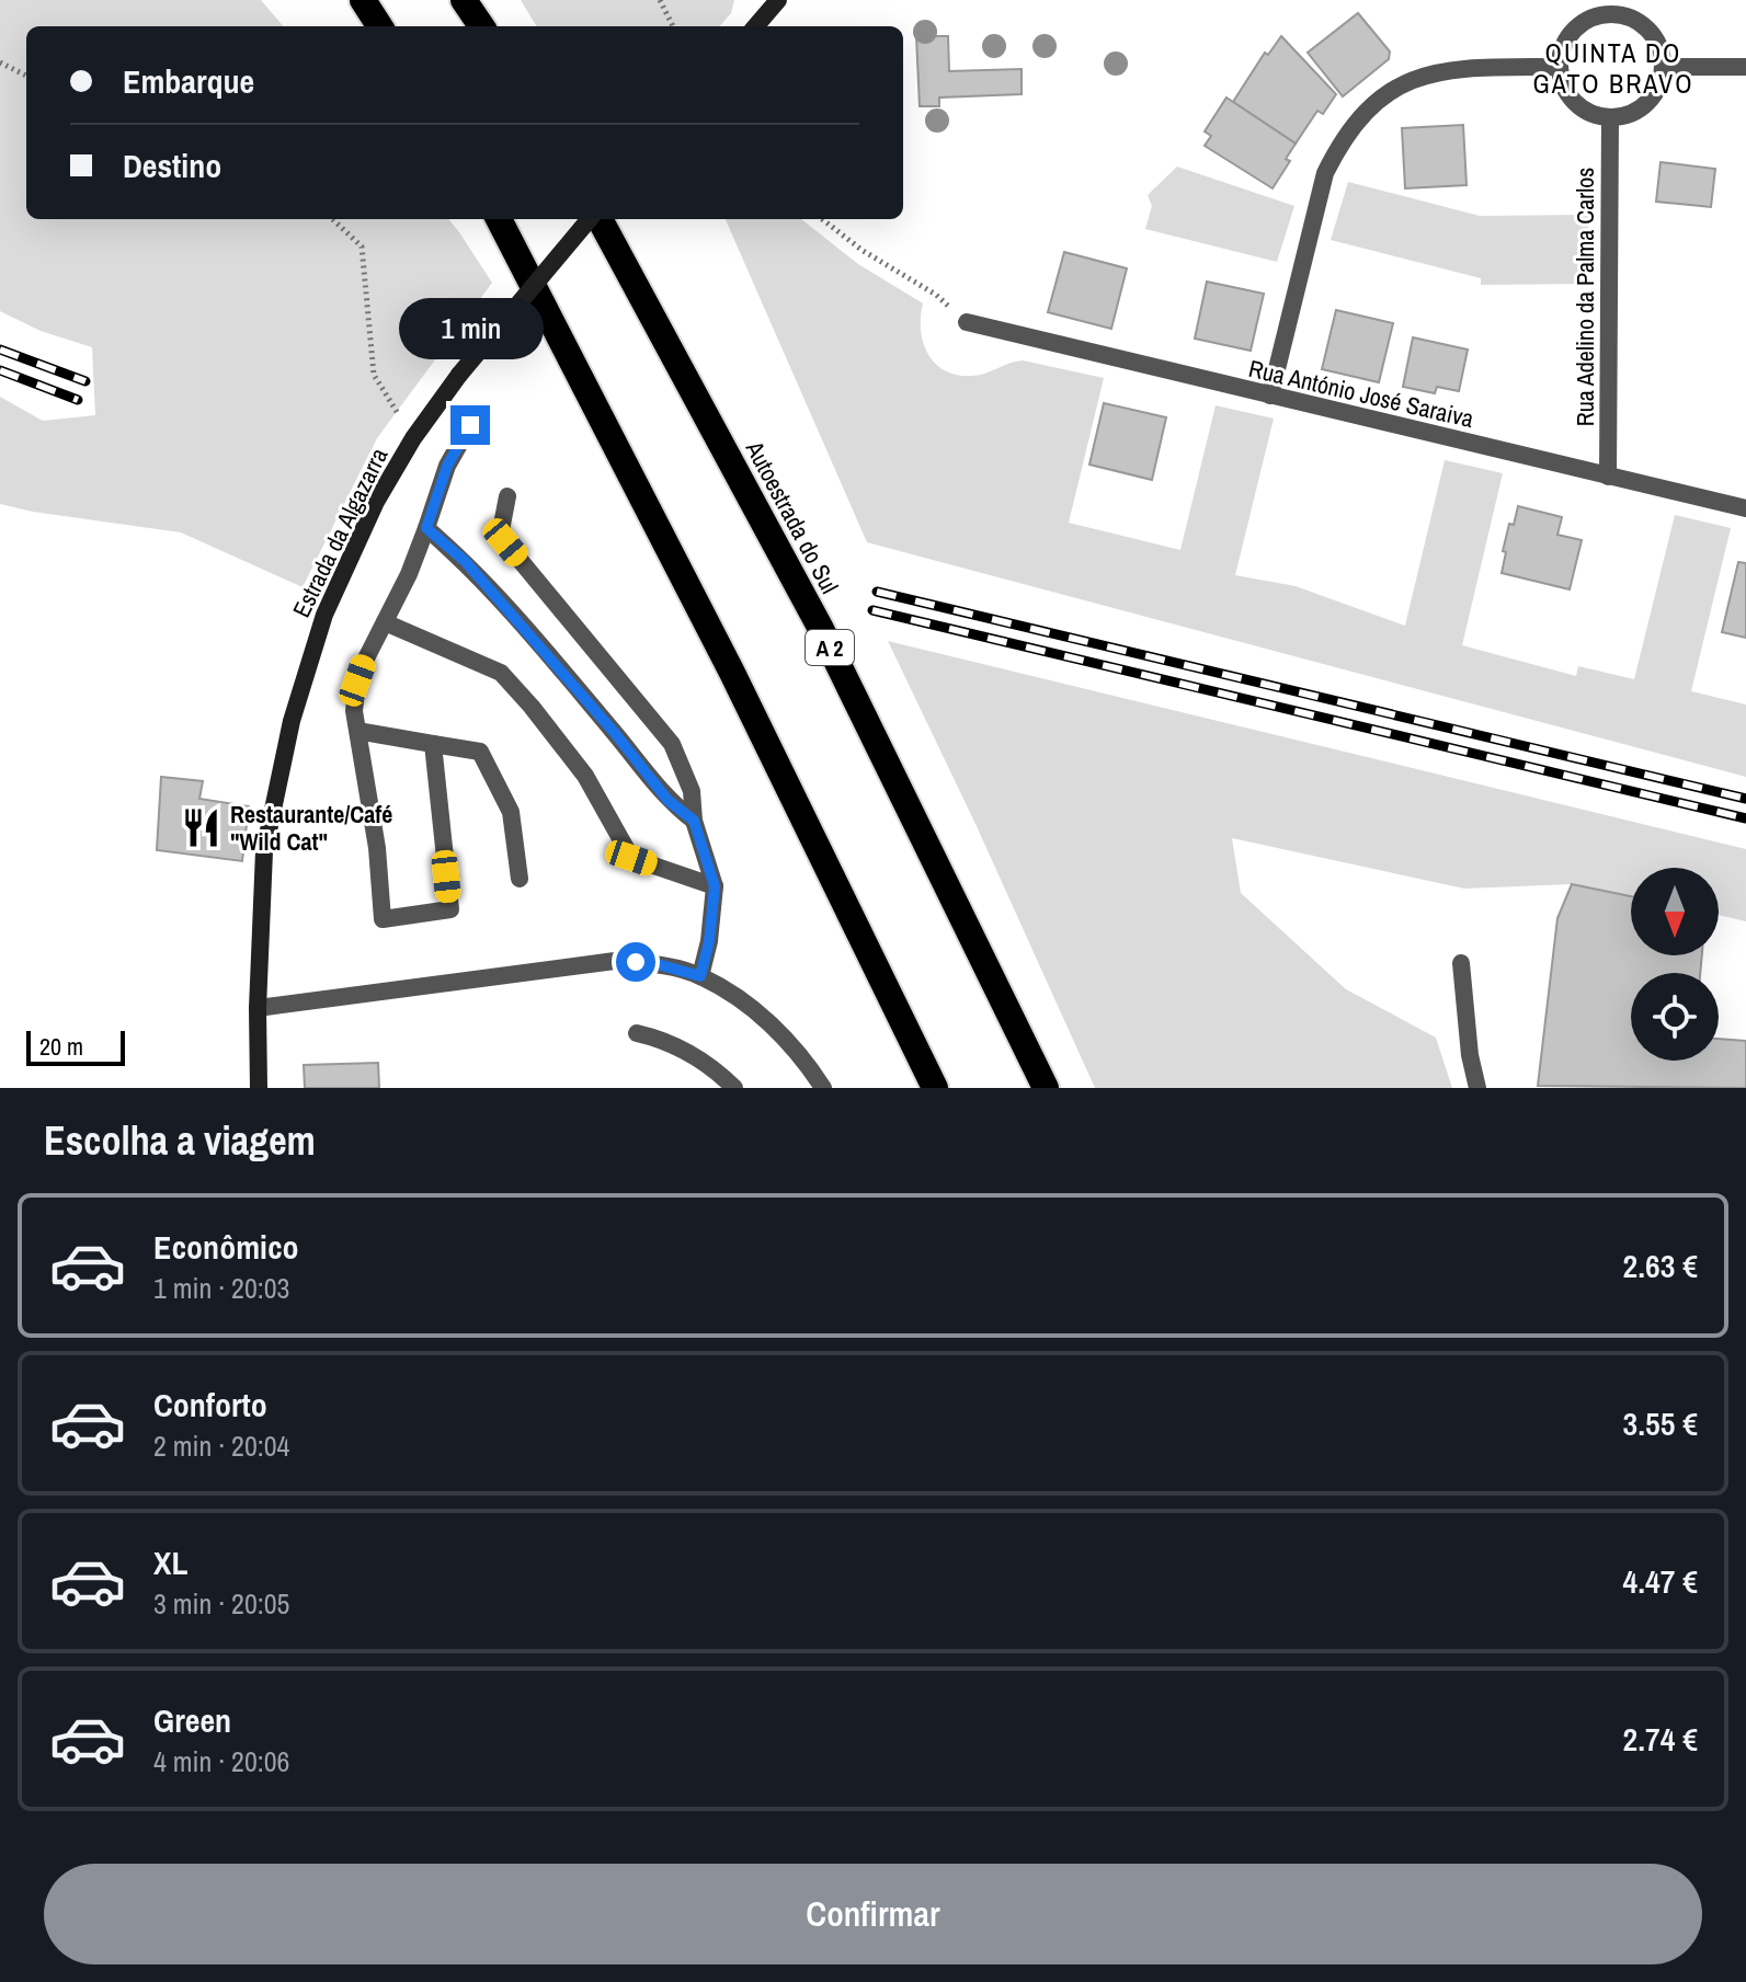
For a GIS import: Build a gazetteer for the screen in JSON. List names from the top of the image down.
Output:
{
  "streets": {
    "highway": ["Autoestrada do Sul", "A 2"],
    "main road": ["Estrada da Algazarra"],
    "street": ["Rua Adelino da Palma Carlos", "Rua António José Saraiva"]
  },
  "crossings": [
    ["Rua Adelino da Palma Carlos", "Rua António José Saraiva"]
  ],
  "districts": ["QUINTA DO GATO BRAVO"],
  "places": {
    "restaurant": ["Restaurante/Café \"Wild Cat\""]
  },
  "scale_bar": "20 m",
  "north": "bottom",
  "page": {
    "banner": ["Embarque", "Destino"],
    "bubble": "1 min",
    "scale": "20 m",
    "heading": "Escolha a viagem",
    "list": [
      {
        "name": "Econômico",
        "note": "1 min · 20:03",
        "value": "2.63 €"
      },
      {
        "name": "Conforto",
        "note": "2 min · 20:04",
        "value": "3.55 €"
      },
      {
        "name": "XL",
        "note": "3 min · 20:05",
        "value": "4.47 €"
      },
      {
        "name": "Green",
        "note": "4 min · 20:06",
        "value": "2.74 €"
      }
    ],
    "buttons": "Confirmar"
  }
}
